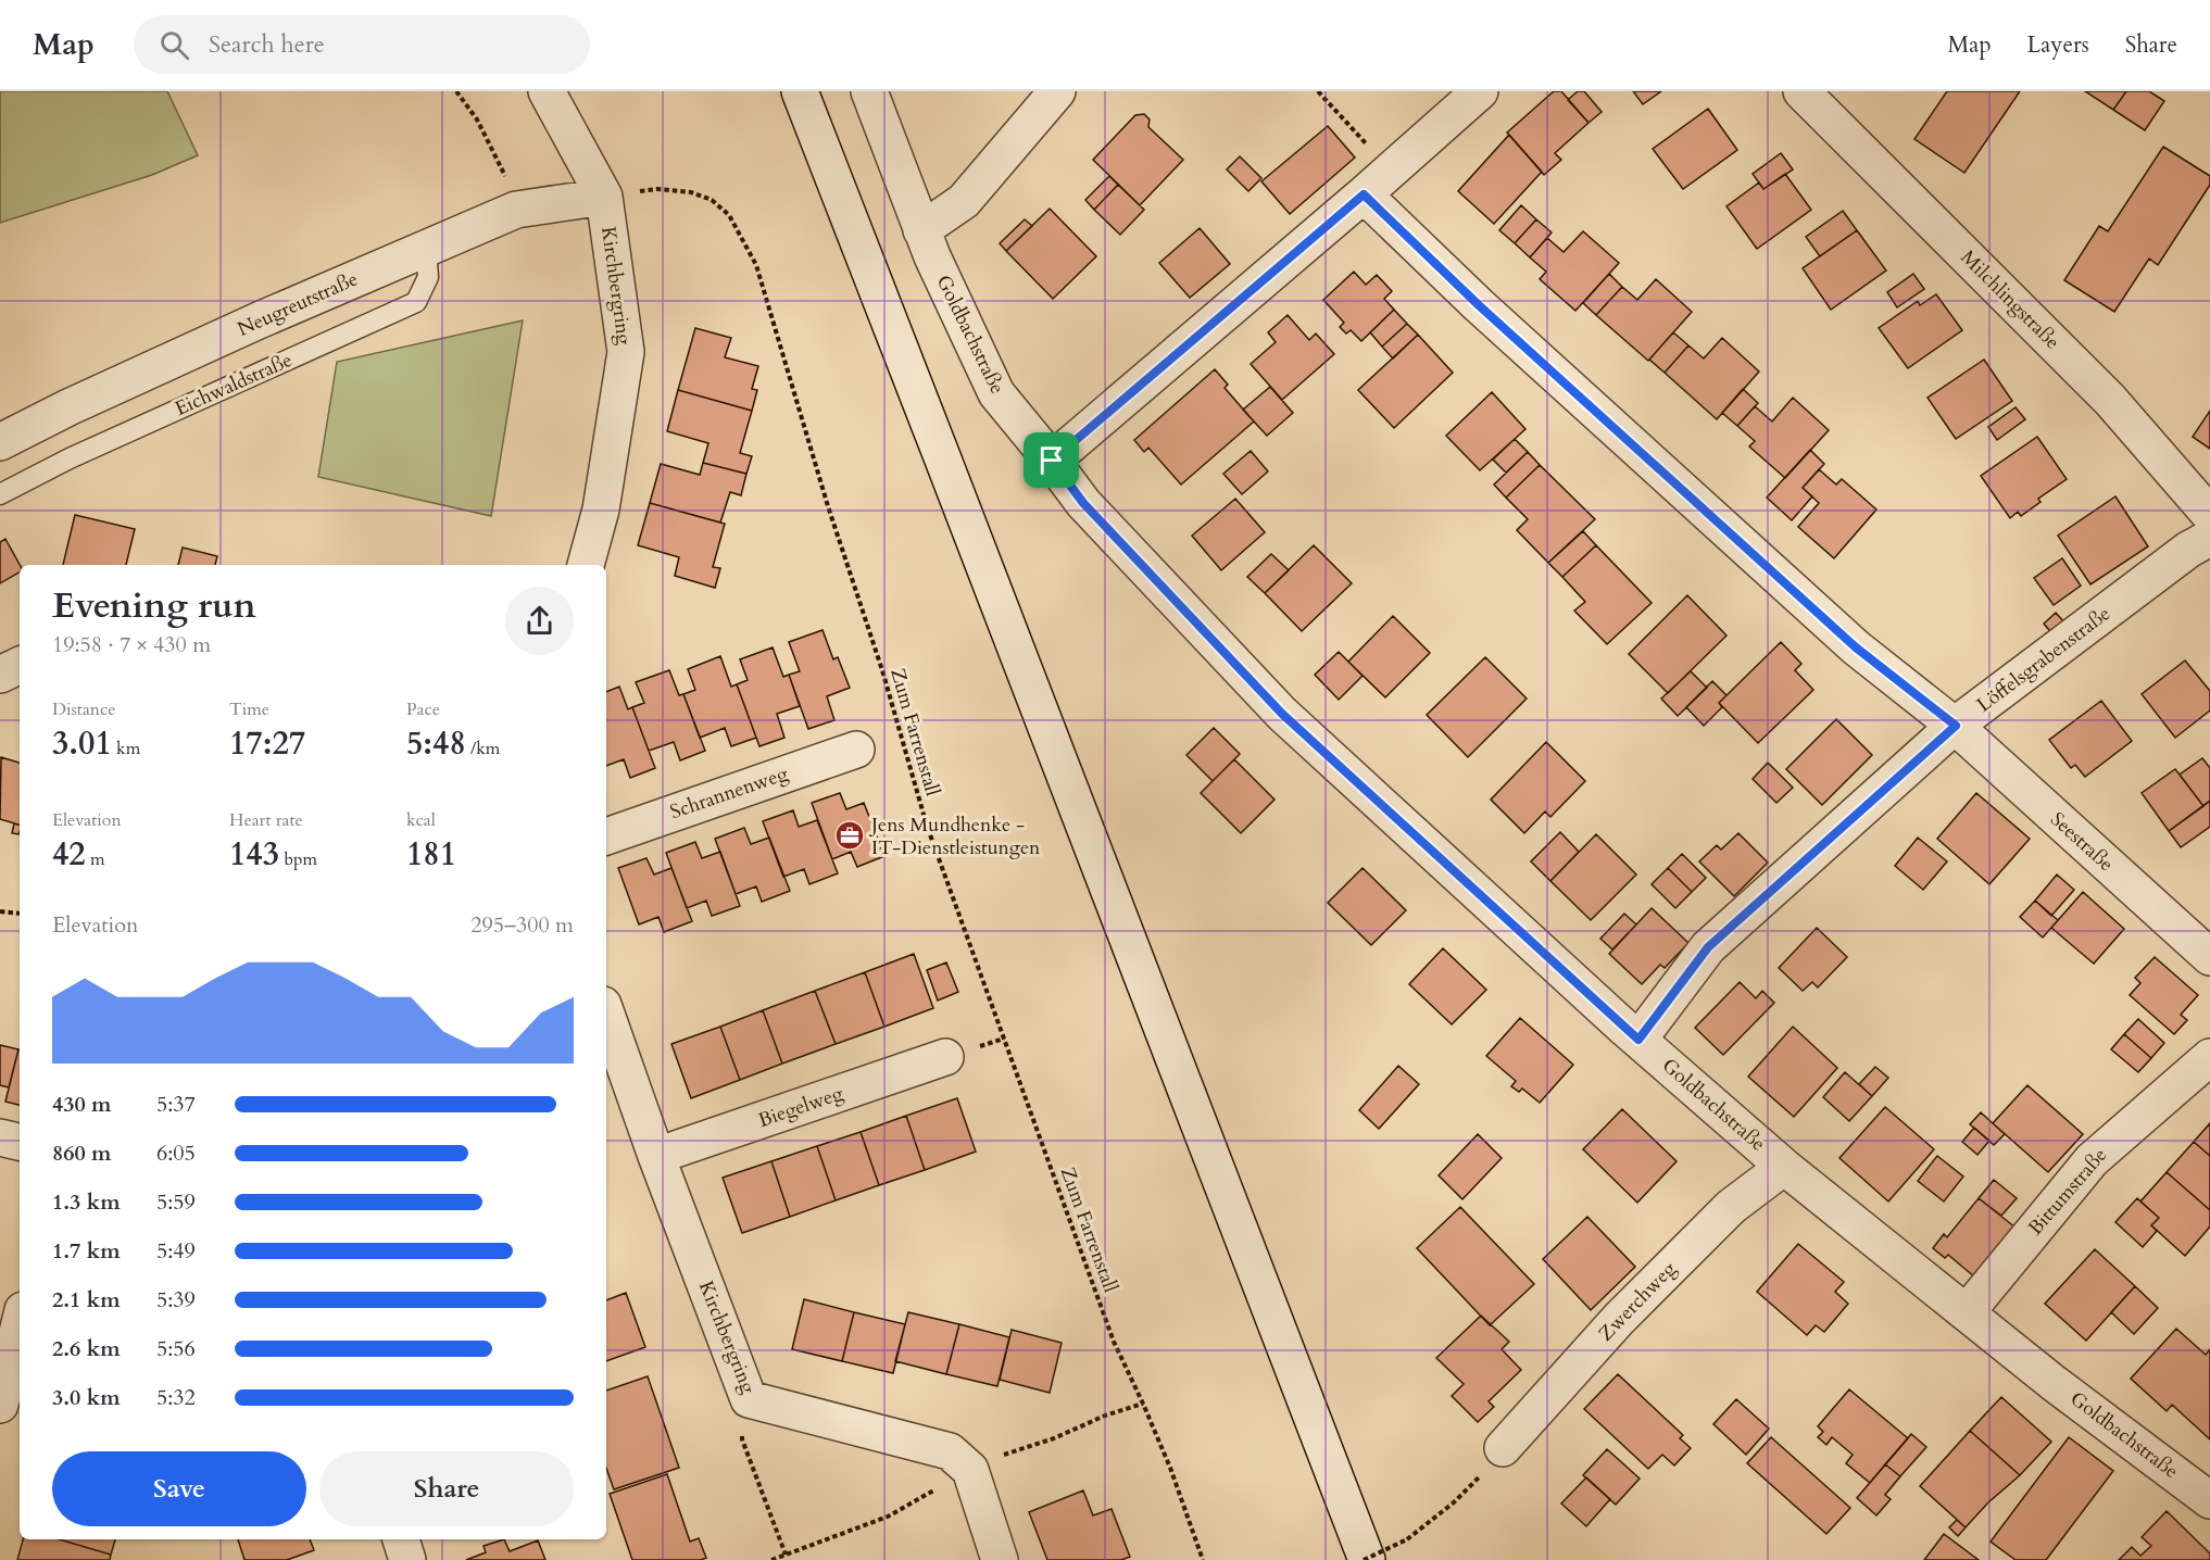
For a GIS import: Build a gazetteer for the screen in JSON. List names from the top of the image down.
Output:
{
  "streets": {
    "street": [
      "Kirchbergring",
      "Milchlingstraße",
      "Neugreutstraße",
      "Goldbachstraße",
      "Löffelsgrabenstraße",
      "Schrannenweg",
      "Seestraße",
      "Biegelweg",
      "Bittumstraße",
      "Zwerchweg"
    ],
    "lane": ["Eichwaldstraße"],
    "path": ["Zum Farrenstall"]
  },
  "crossings": [
    ["Kirchbergring", "Neugreutstraße"],
    ["Kirchbergring", "Zum Farrenstall"],
    ["Kirchbergring", "Biegelweg"],
    ["Neugreutstraße", "Eichwaldstraße"],
    ["Neugreutstraße", "Zum Farrenstall"],
    ["Goldbachstraße", "Löffelsgrabenstraße"],
    ["Goldbachstraße", "Bittumstraße"],
    ["Goldbachstraße", "Zwerchweg"],
    ["Löffelsgrabenstraße", "Seestraße"]
  ],
  "places": {
    "office": ["Jens Mundhenke - IT-Dienstleistungen"]
  },
  "page": {
    "header": "Map",
    "search": "Search here",
    "nav": ["Map", "Layers", "Share"],
    "heading": ["Evening run", "19:58 · 7 × 430 m"],
    "stats": [
      ["Distance", "3.01 km"],
      ["Time", "17:27"],
      ["Pace", "5:48 /km"],
      ["Elevation", "42 m"],
      ["Heart rate", "143 bpm"],
      ["kcal", "181"]
    ],
    "chart": ["Elevation", "295–300 m"],
    "list": [
      {
        "name": "430 m",
        "note": "5:37"
      },
      {
        "name": "860 m",
        "note": "6:05"
      },
      {
        "name": "1.3 km",
        "note": "5:59"
      },
      {
        "name": "1.7 km",
        "note": "5:49"
      },
      {
        "name": "2.1 km",
        "note": "5:39"
      },
      {
        "name": "2.6 km",
        "note": "5:56"
      },
      {
        "name": "3.0 km",
        "note": "5:32"
      }
    ],
    "buttons": ["Save", "Share"]
  }
}
